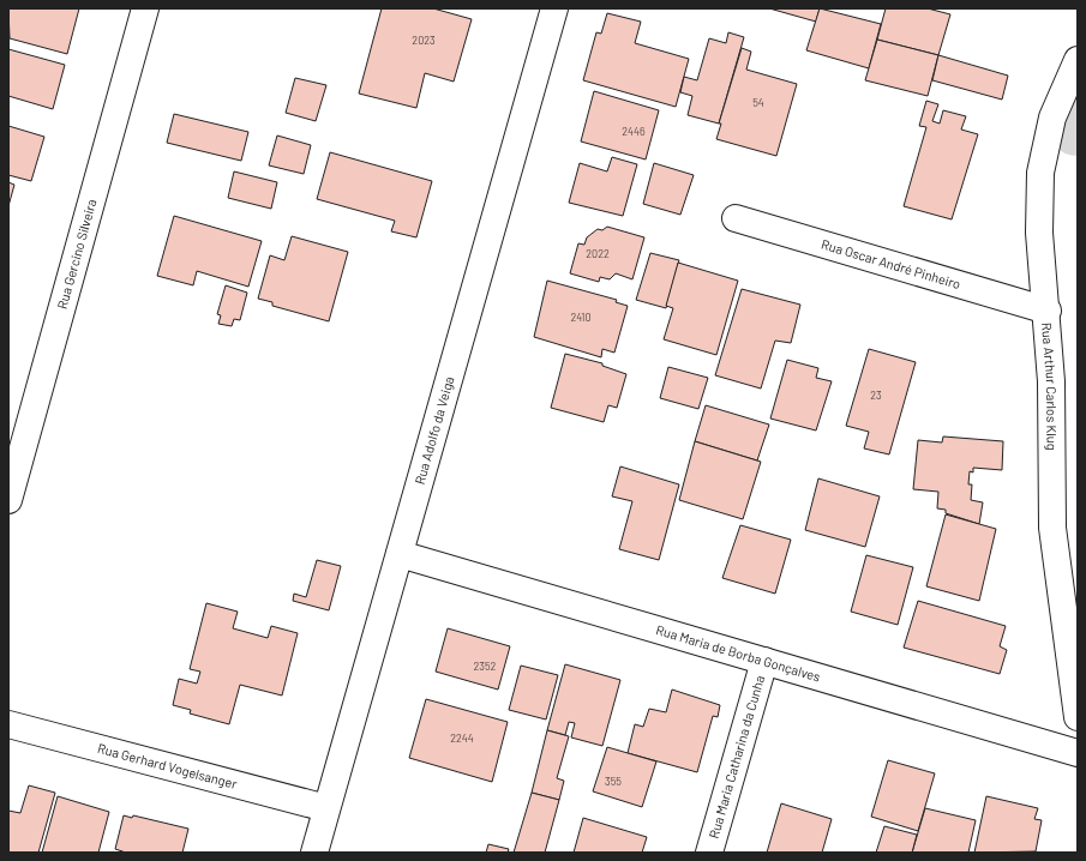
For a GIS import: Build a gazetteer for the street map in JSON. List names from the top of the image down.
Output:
{
  "streets": {
    "street": [
      "Rua Gercino Silveira",
      "Rua Oscar André Pinheiro",
      "Rua Arthur Carlos Klug",
      "Rua Adolfo da Veiga",
      "Rua Maria de Borba Gonçalves",
      "Rua Maria Catharina da Cunha",
      "Rua Gerhard Vogelsanger"
    ]
  },
  "crossings": [
    ["Rua Oscar André Pinheiro", "Rua Arthur Carlos Klug"],
    ["Rua Adolfo da Veiga", "Rua Maria de Borba Gonçalves"],
    ["Rua Adolfo da Veiga", "Rua Gerhard Vogelsanger"],
    ["Rua Maria de Borba Gonçalves", "Rua Maria Catharina da Cunha"]
  ],
  "house_numbers": [
    "2023",
    "54",
    "2446",
    "2022",
    "2410",
    "23",
    "2352",
    "2244",
    "355"
  ]
}
